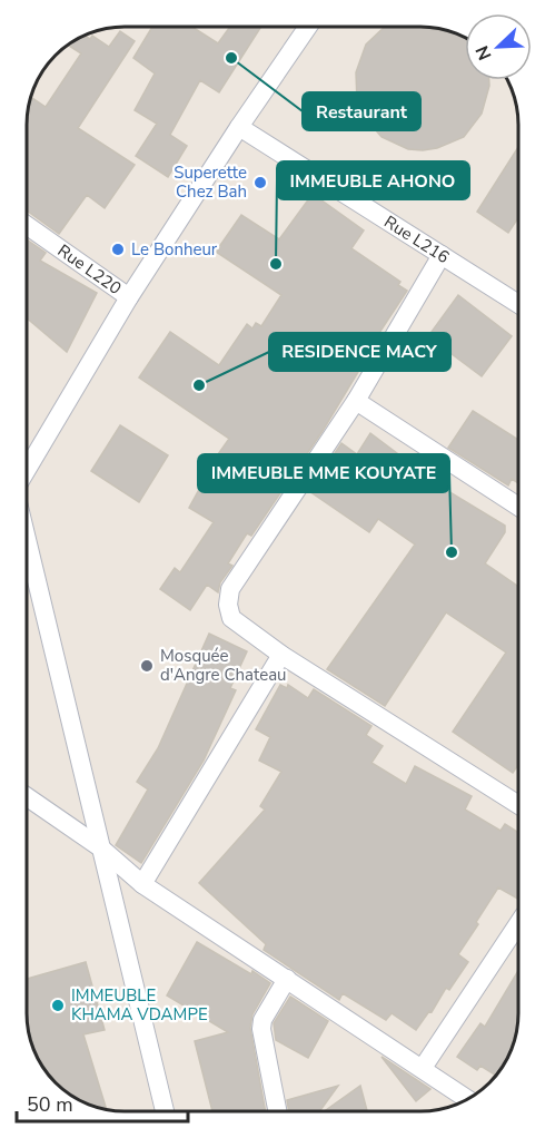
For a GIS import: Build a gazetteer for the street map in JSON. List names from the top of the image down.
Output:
{
  "streets": {
    "street": ["Rue L216", "Rue L220"]
  },
  "places": [
    "Restaurant",
    "Superette Chez Bah",
    "Le Bonheur",
    "IMMEUBLE AHONO",
    "RESIDENCE MACY",
    "IMMEUBLE MME KOUYATE",
    "Mosquée d'Angre Chateau",
    "IMMEUBLE KHAMA VDAMPE"
  ],
  "scale_bar": "50 m",
  "north": "bottom left"
}
